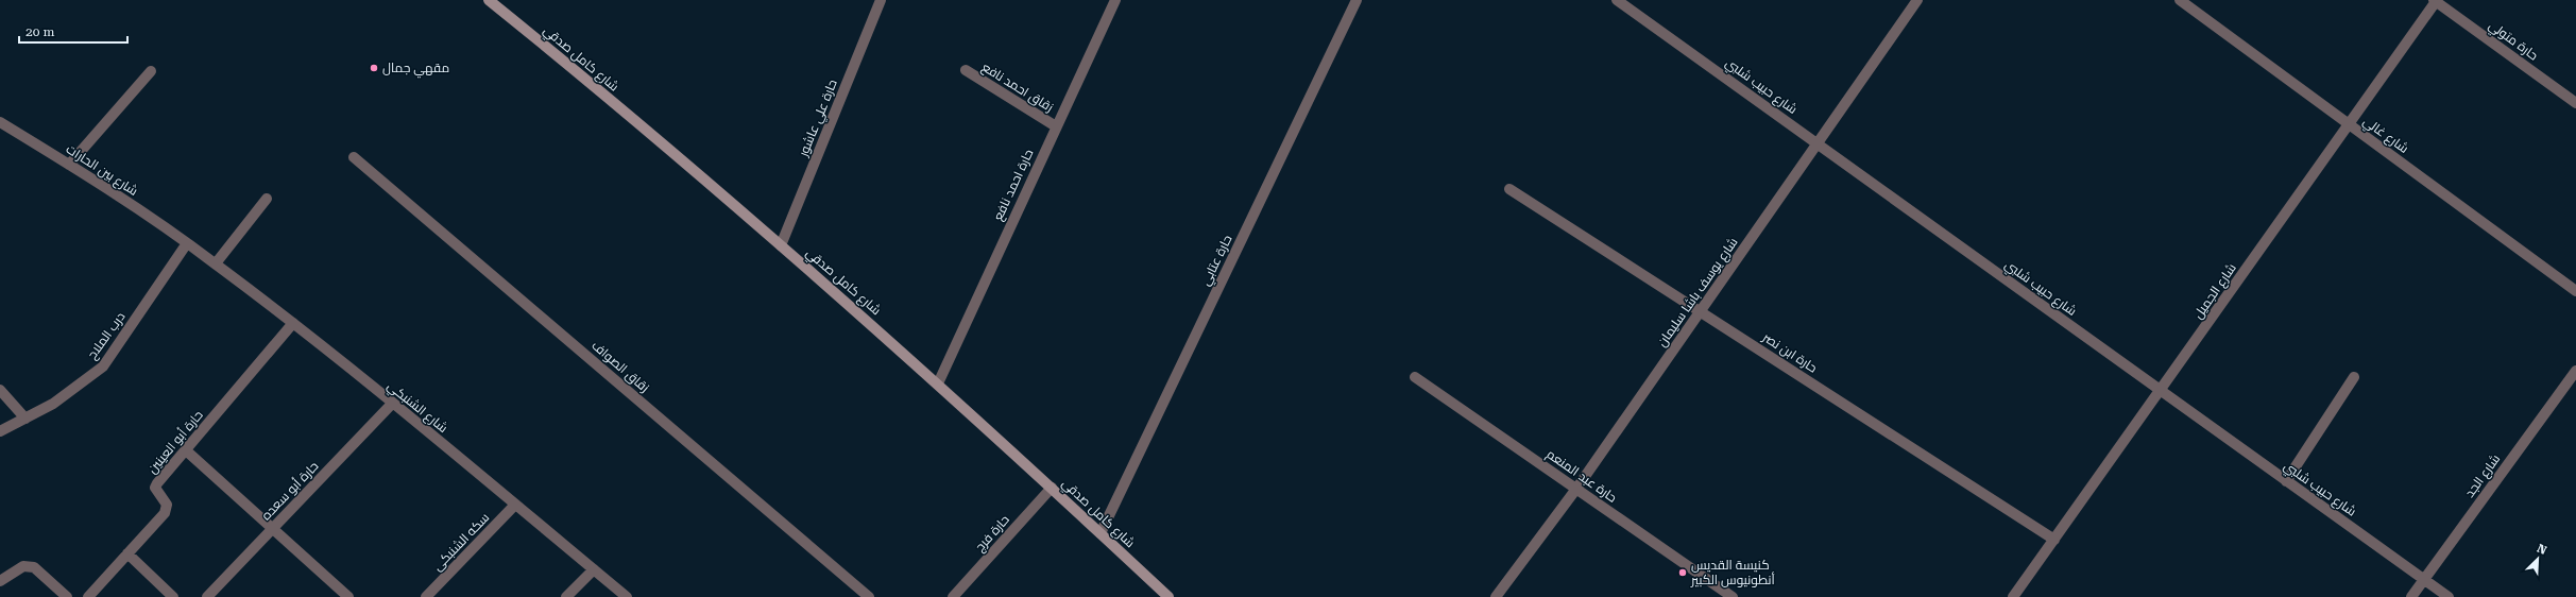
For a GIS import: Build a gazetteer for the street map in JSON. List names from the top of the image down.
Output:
{
  "streets": {
    "main road": ["شارع كامل صدقي"],
    "street": [
      "حارة متولي",
      "شارع حبيب شلبي",
      "زقاق احمد نافع",
      "حارة علي عاشور",
      "شارع غالي",
      "شارع بين الحارات",
      "حارة احمد نافع",
      "حارة عتابي",
      "شارع الجميل",
      "شارع يوسف باشا سليمان",
      "درب الملاح",
      "حارة ابن نصر",
      "زقاق الصواف",
      "شارع الشنبكي",
      "حارة أبو العينين",
      "حارة عبد المنعم",
      "شارع الجد",
      "حارة أبو سعده",
      "حارة فرج",
      "سكه الشنبكى"
    ]
  },
  "crossings": [
    ["حارة متولي", "شارع الجميل"],
    ["شارع كامل صدقي", "حارة علي عاشور"],
    ["شارع كامل صدقي", "حارة احمد نافع"],
    ["شارع كامل صدقي", "حارة عتابي"],
    ["شارع كامل صدقي", "حارة فرج"],
    ["شارع حبيب شلبي", "شارع الجميل"],
    ["شارع حبيب شلبي", "شارع يوسف باشا سليمان"],
    ["شارع حبيب شلبي", "شارع الجد"],
    ["زقاق احمد نافع", "حارة احمد نافع"],
    ["شارع غالي", "شارع الجميل"],
    ["شارع بين الحارات", "درب الملاح"],
    ["شارع بين الحارات", "شارع الشنبكي"],
    ["شارع الجميل", "حارة ابن نصر"],
    ["شارع يوسف باشا سليمان", "حارة ابن نصر"],
    ["شارع يوسف باشا سليمان", "حارة عبد المنعم"],
    ["درب الملاح", "شارع الشنبكي"],
    ["شارع الشنبكي", "حارة أبو العينين"],
    ["شارع الشنبكي", "حارة أبو سعده"],
    ["شارع الشنبكي", "سكه الشنبكى"]
  ],
  "places": ["مقهي جمال", "كنيسة القديس أنطونيوس الكبير"],
  "scale_bar": "20 m",
  "north": "top right"
}
